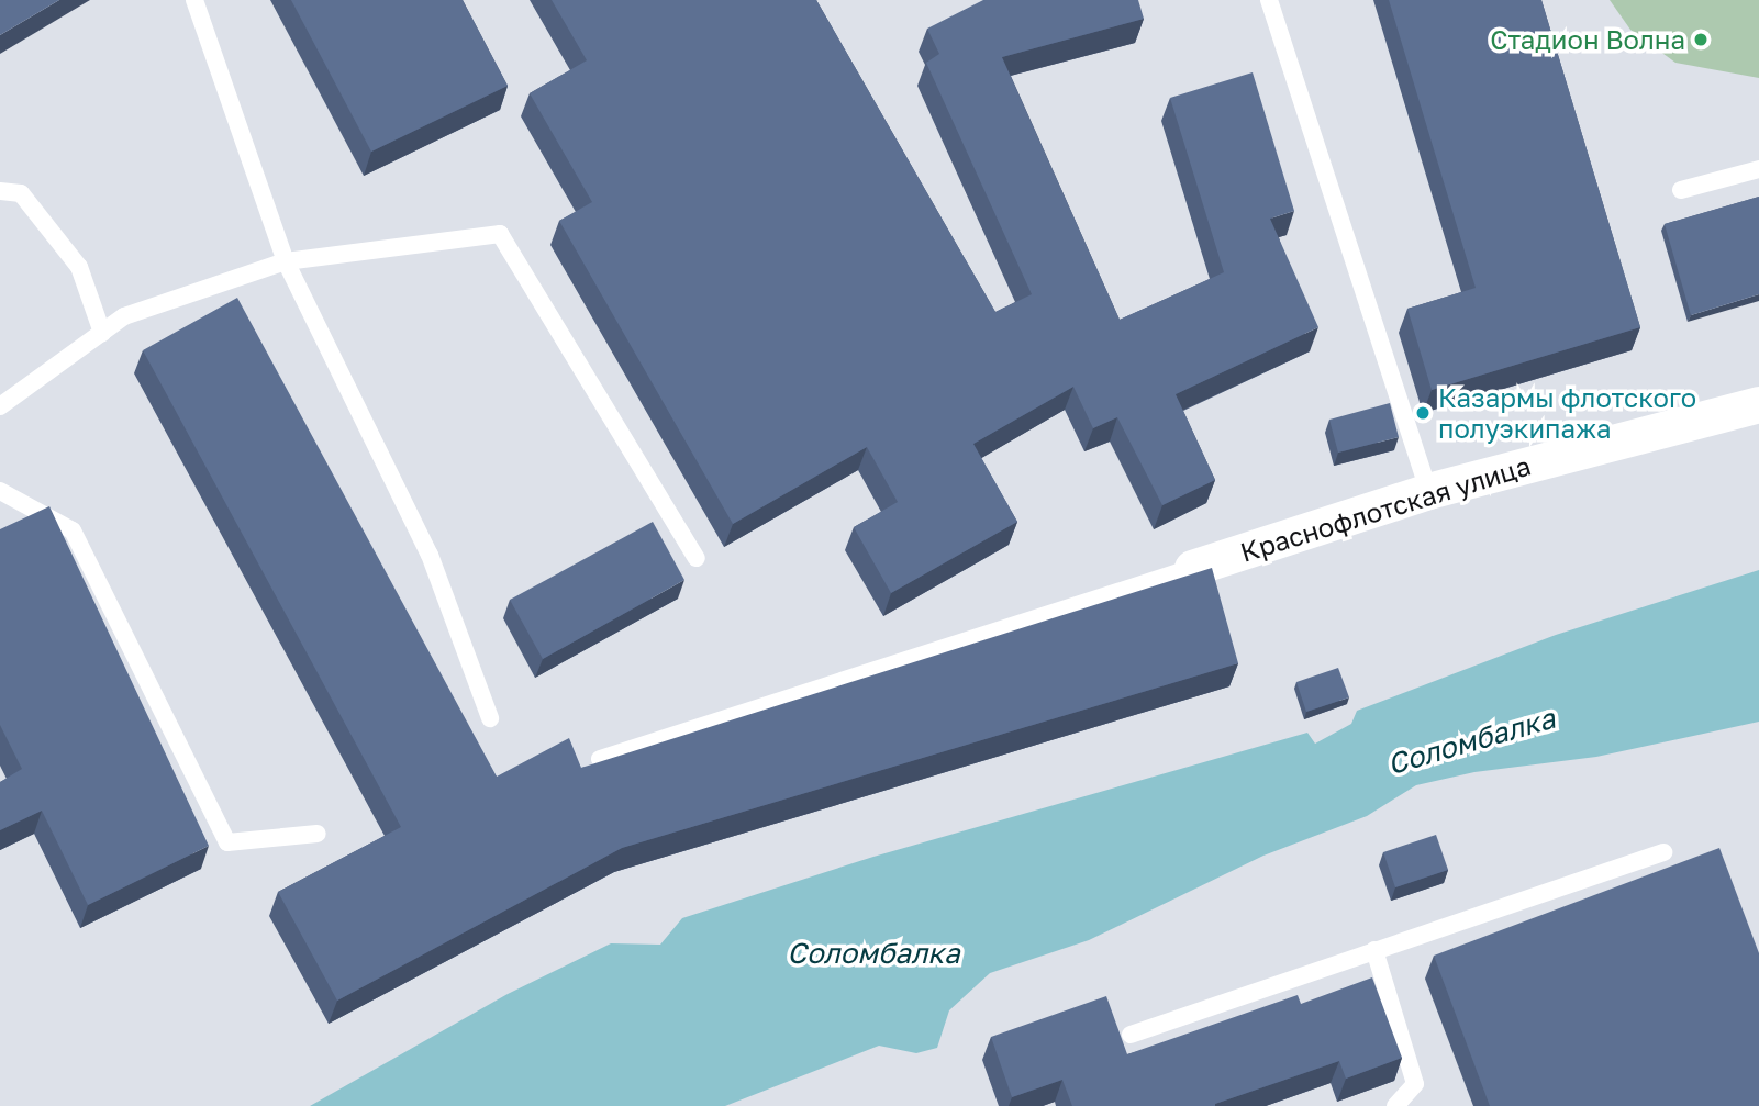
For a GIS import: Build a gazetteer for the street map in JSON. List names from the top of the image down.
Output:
{
  "streets": {
    "street": ["Краснофлотская улица"]
  },
  "water": ["Соломбалка"],
  "places": ["Стадион Волна", "Казармы флотского полуэкипажа"]
}
